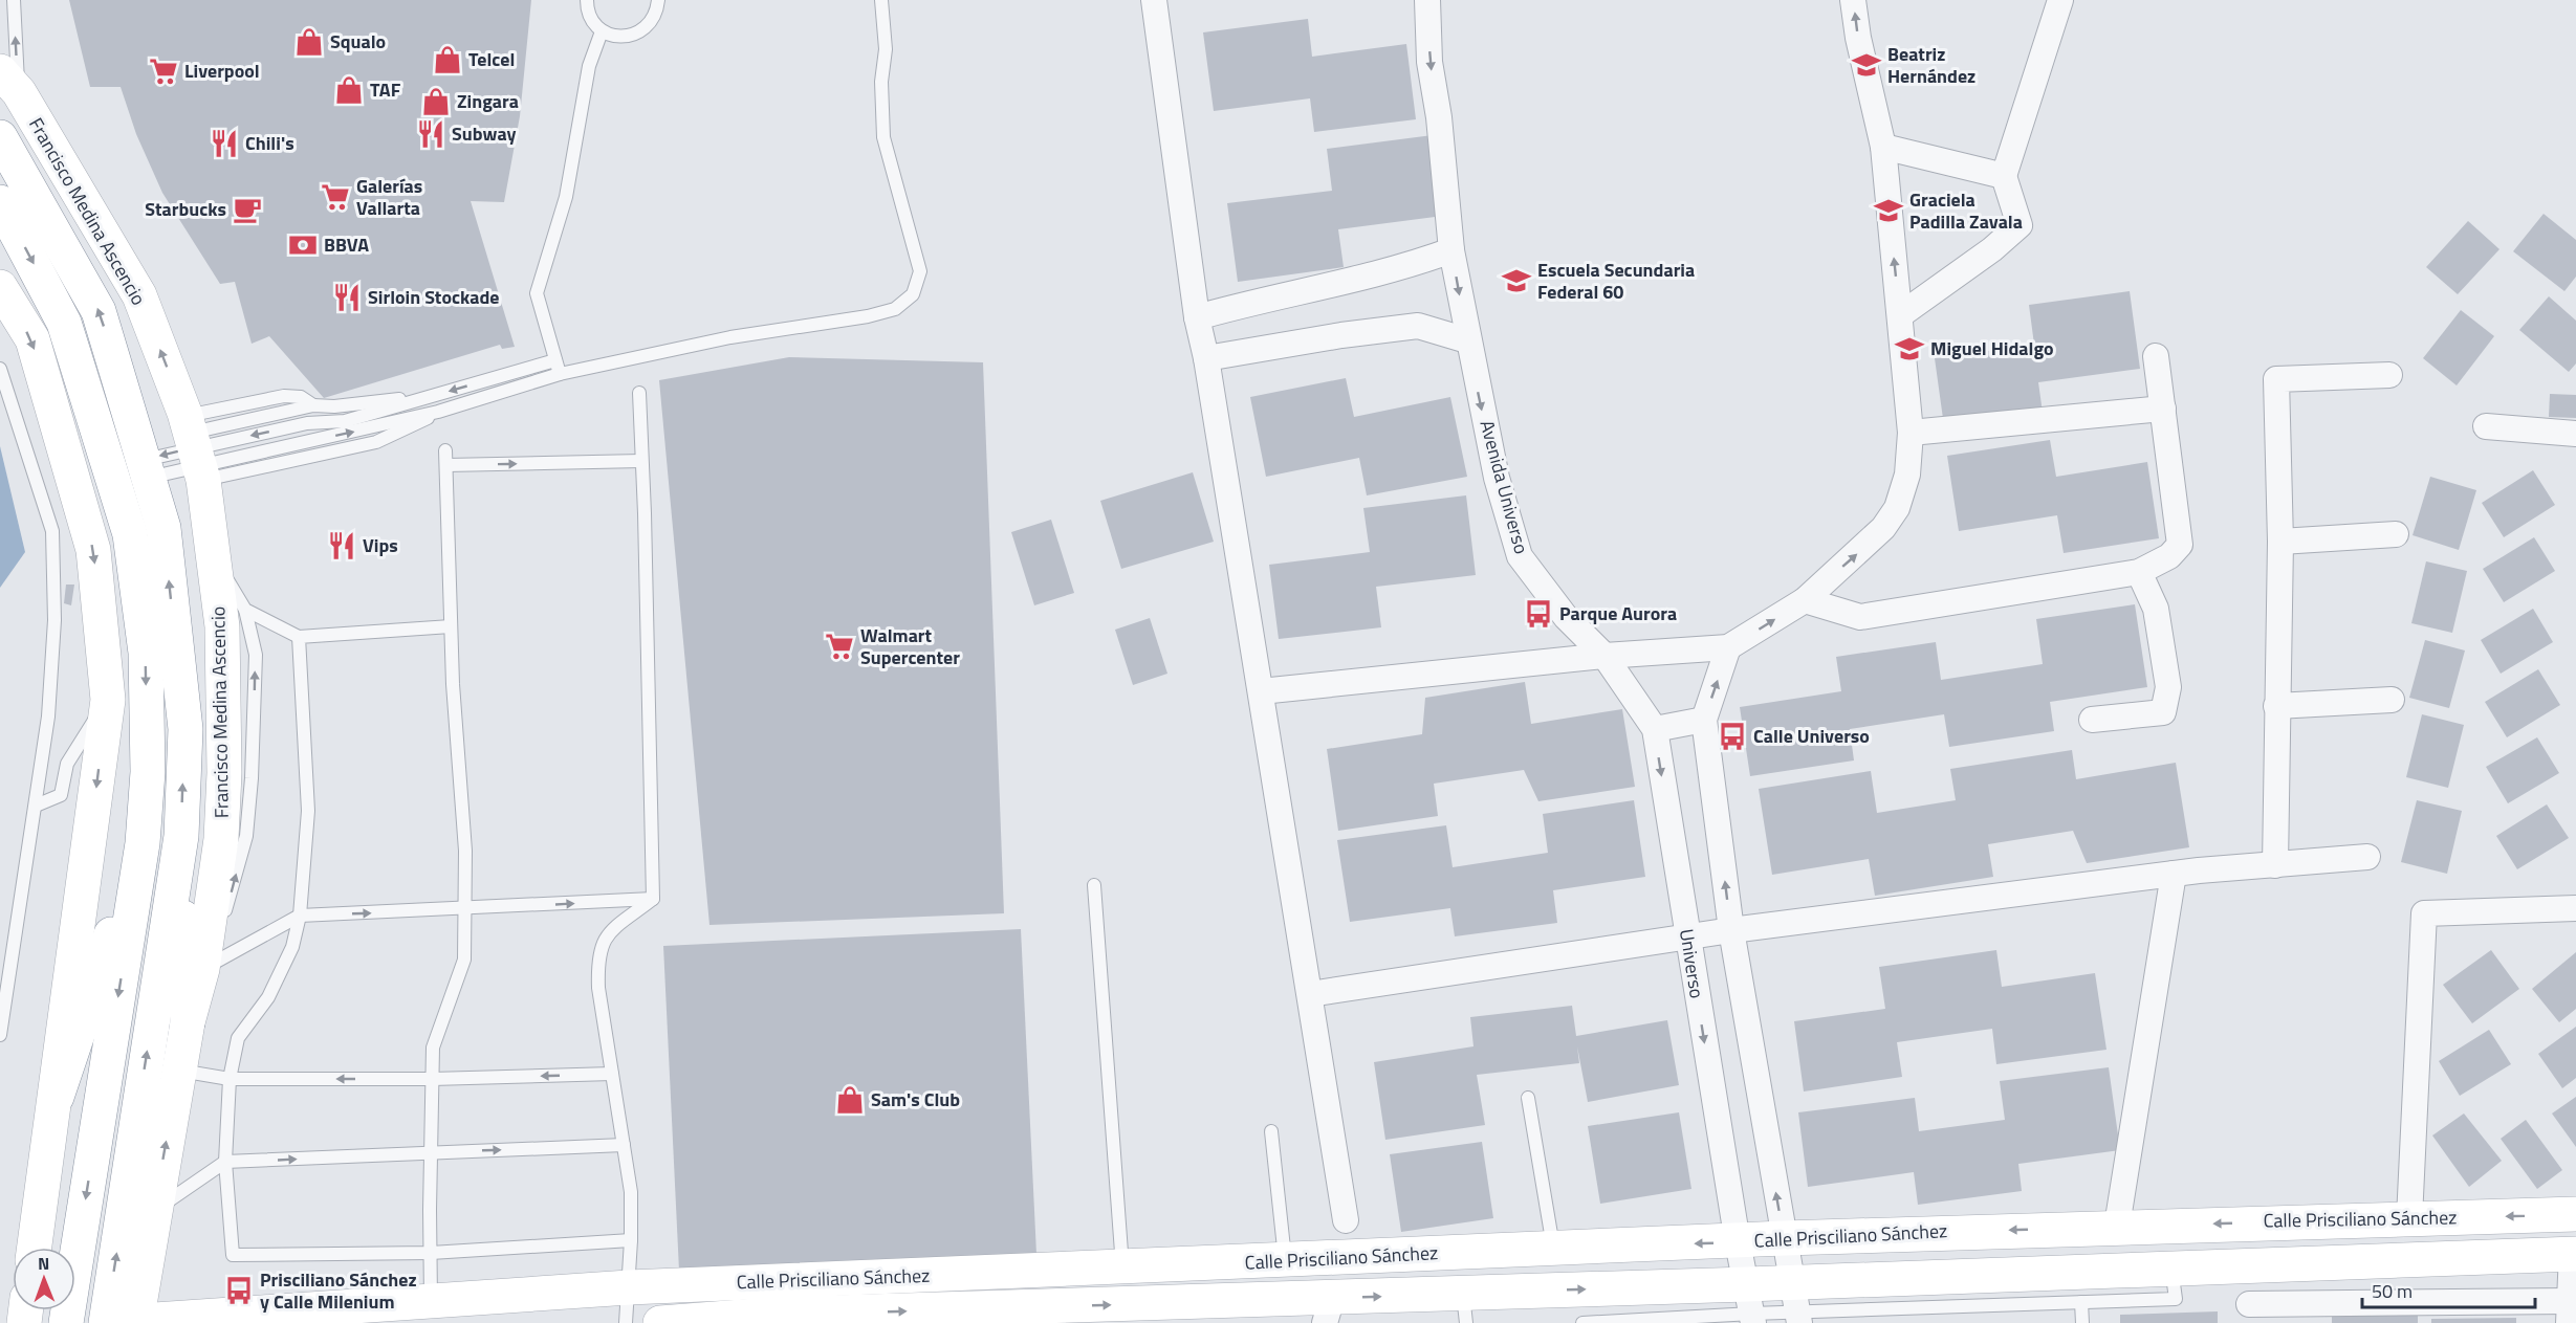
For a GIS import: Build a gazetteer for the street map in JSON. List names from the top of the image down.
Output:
{
  "streets": {
    "main road": ["Francisco Medina Ascencio", "Calle Prisciliano Sánchez"],
    "street": ["Avenida Universo", "Universo"]
  },
  "crossings": [
    ["Francisco Medina Ascencio", "Calle Prisciliano Sánchez"],
    ["Avenida Universo", "Universo"],
    ["Universo", "Calle Prisciliano Sánchez"]
  ],
  "one_way": ["Avenida Universo"],
  "places": {
    "shop": [
      "Squalo",
      "Telcel",
      "TAF",
      "Zingara",
      "Sam's Club"
    ],
    "school or university": [
      "Beatriz Hernández",
      "Graciela Padilla Zavala",
      "Escuela Secundaria Federal 60",
      "Miguel Hidalgo"
    ],
    "supermarket": ["Liverpool", "Galerías Vallarta", "Walmart Supercenter"],
    "restaurant": [
      "Subway",
      "Chili's",
      "Sirloin Stockade",
      "Vips"
    ],
    "cafe": ["Starbucks"],
    "bank": ["BBVA"],
    "bus stop": ["Parque Aurora", "Calle Universo", "Prisciliano Sánchez y Calle Milenium"]
  },
  "scale_bar": "50 m",
  "north": "top"
}
